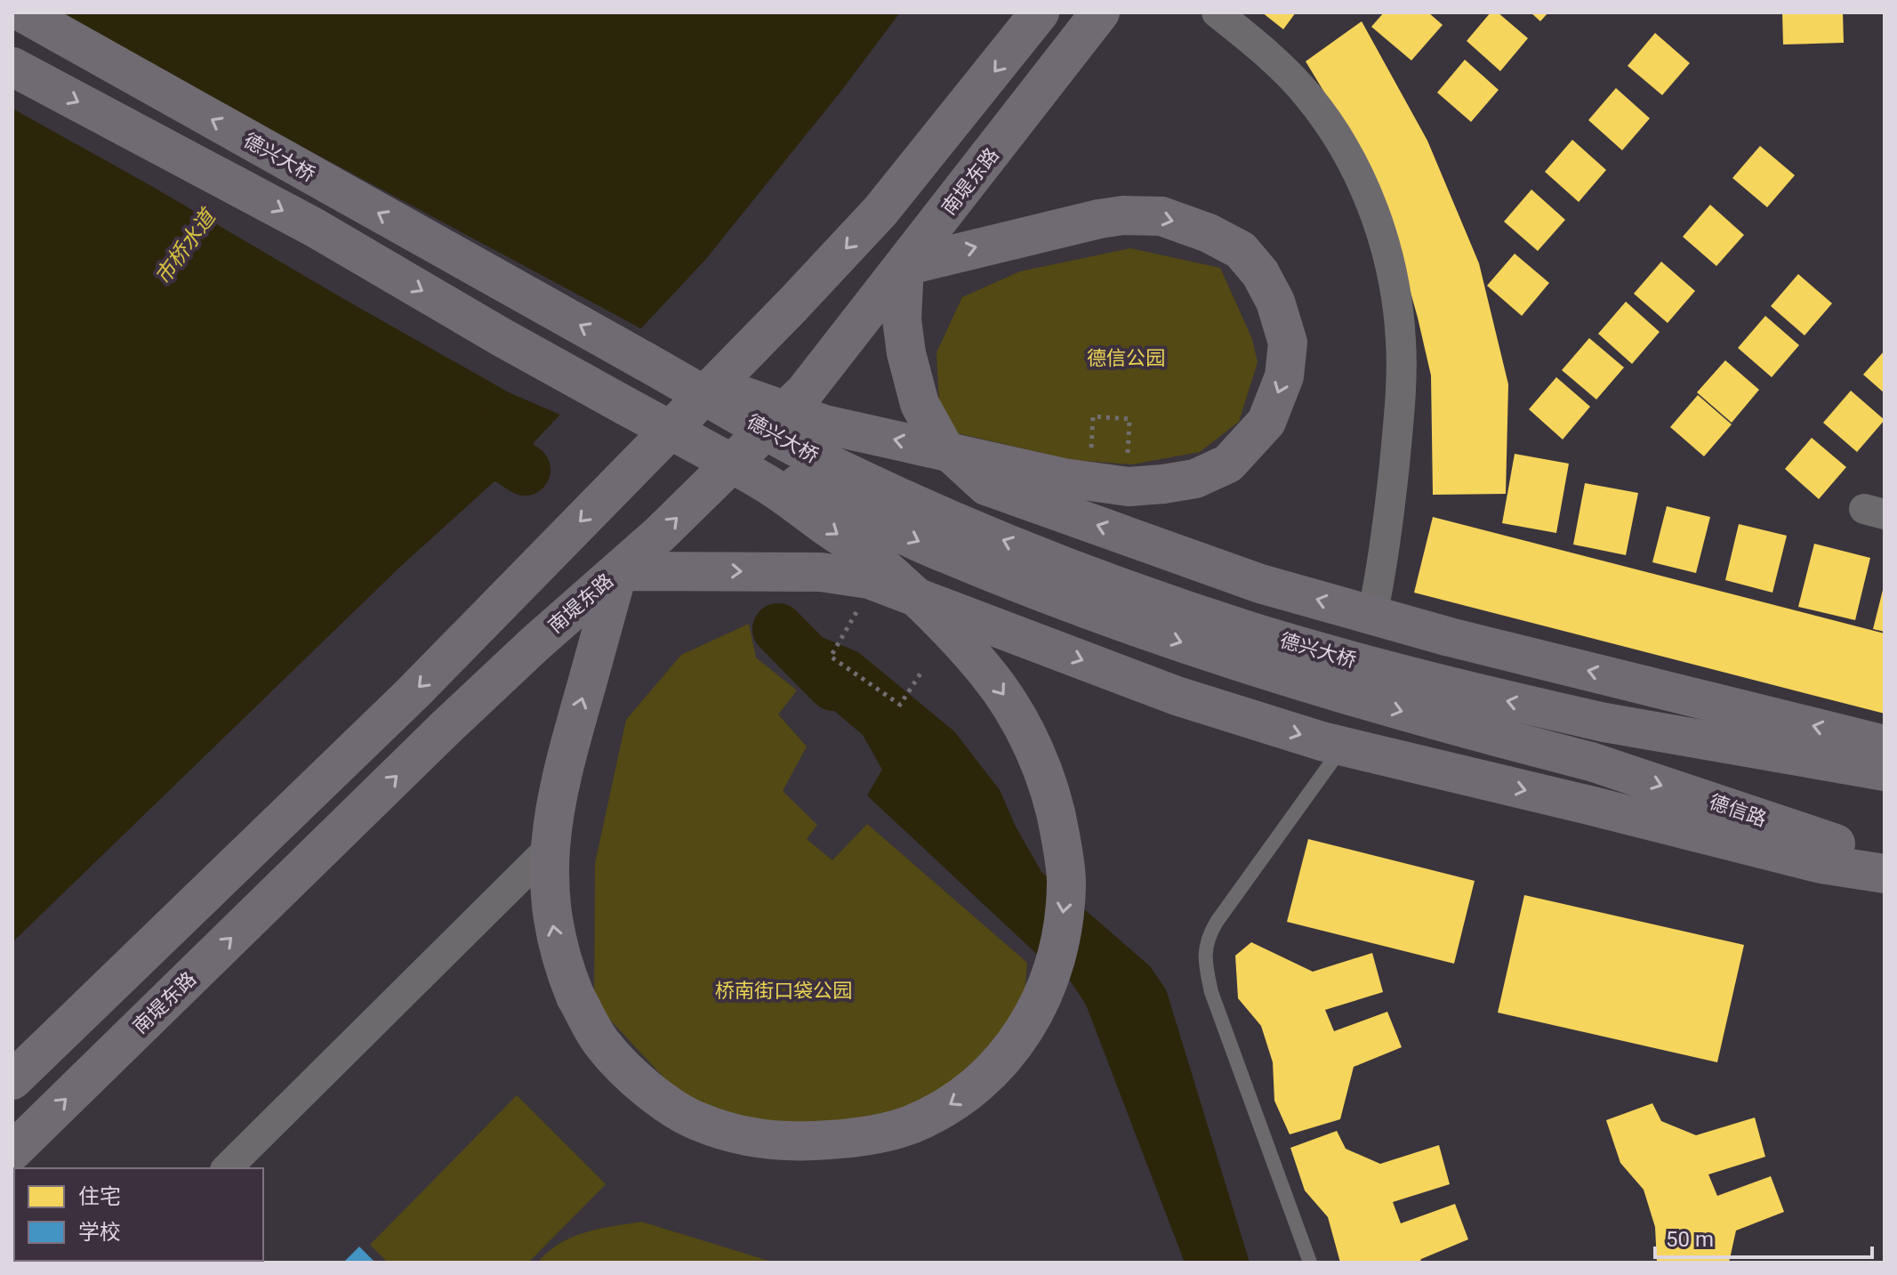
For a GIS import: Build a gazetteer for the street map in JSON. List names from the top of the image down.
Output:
{
  "streets": {
    "main road": ["德兴大桥", "南堤东路", "德信路"]
  },
  "crossings": [
    ["德兴大桥", "德信路"]
  ],
  "water": ["市桥水道"],
  "parks": ["德信公园", "桥南街口袋公园"],
  "legend": ["住宅", "学校"],
  "scale_bar": "50 m"
}
